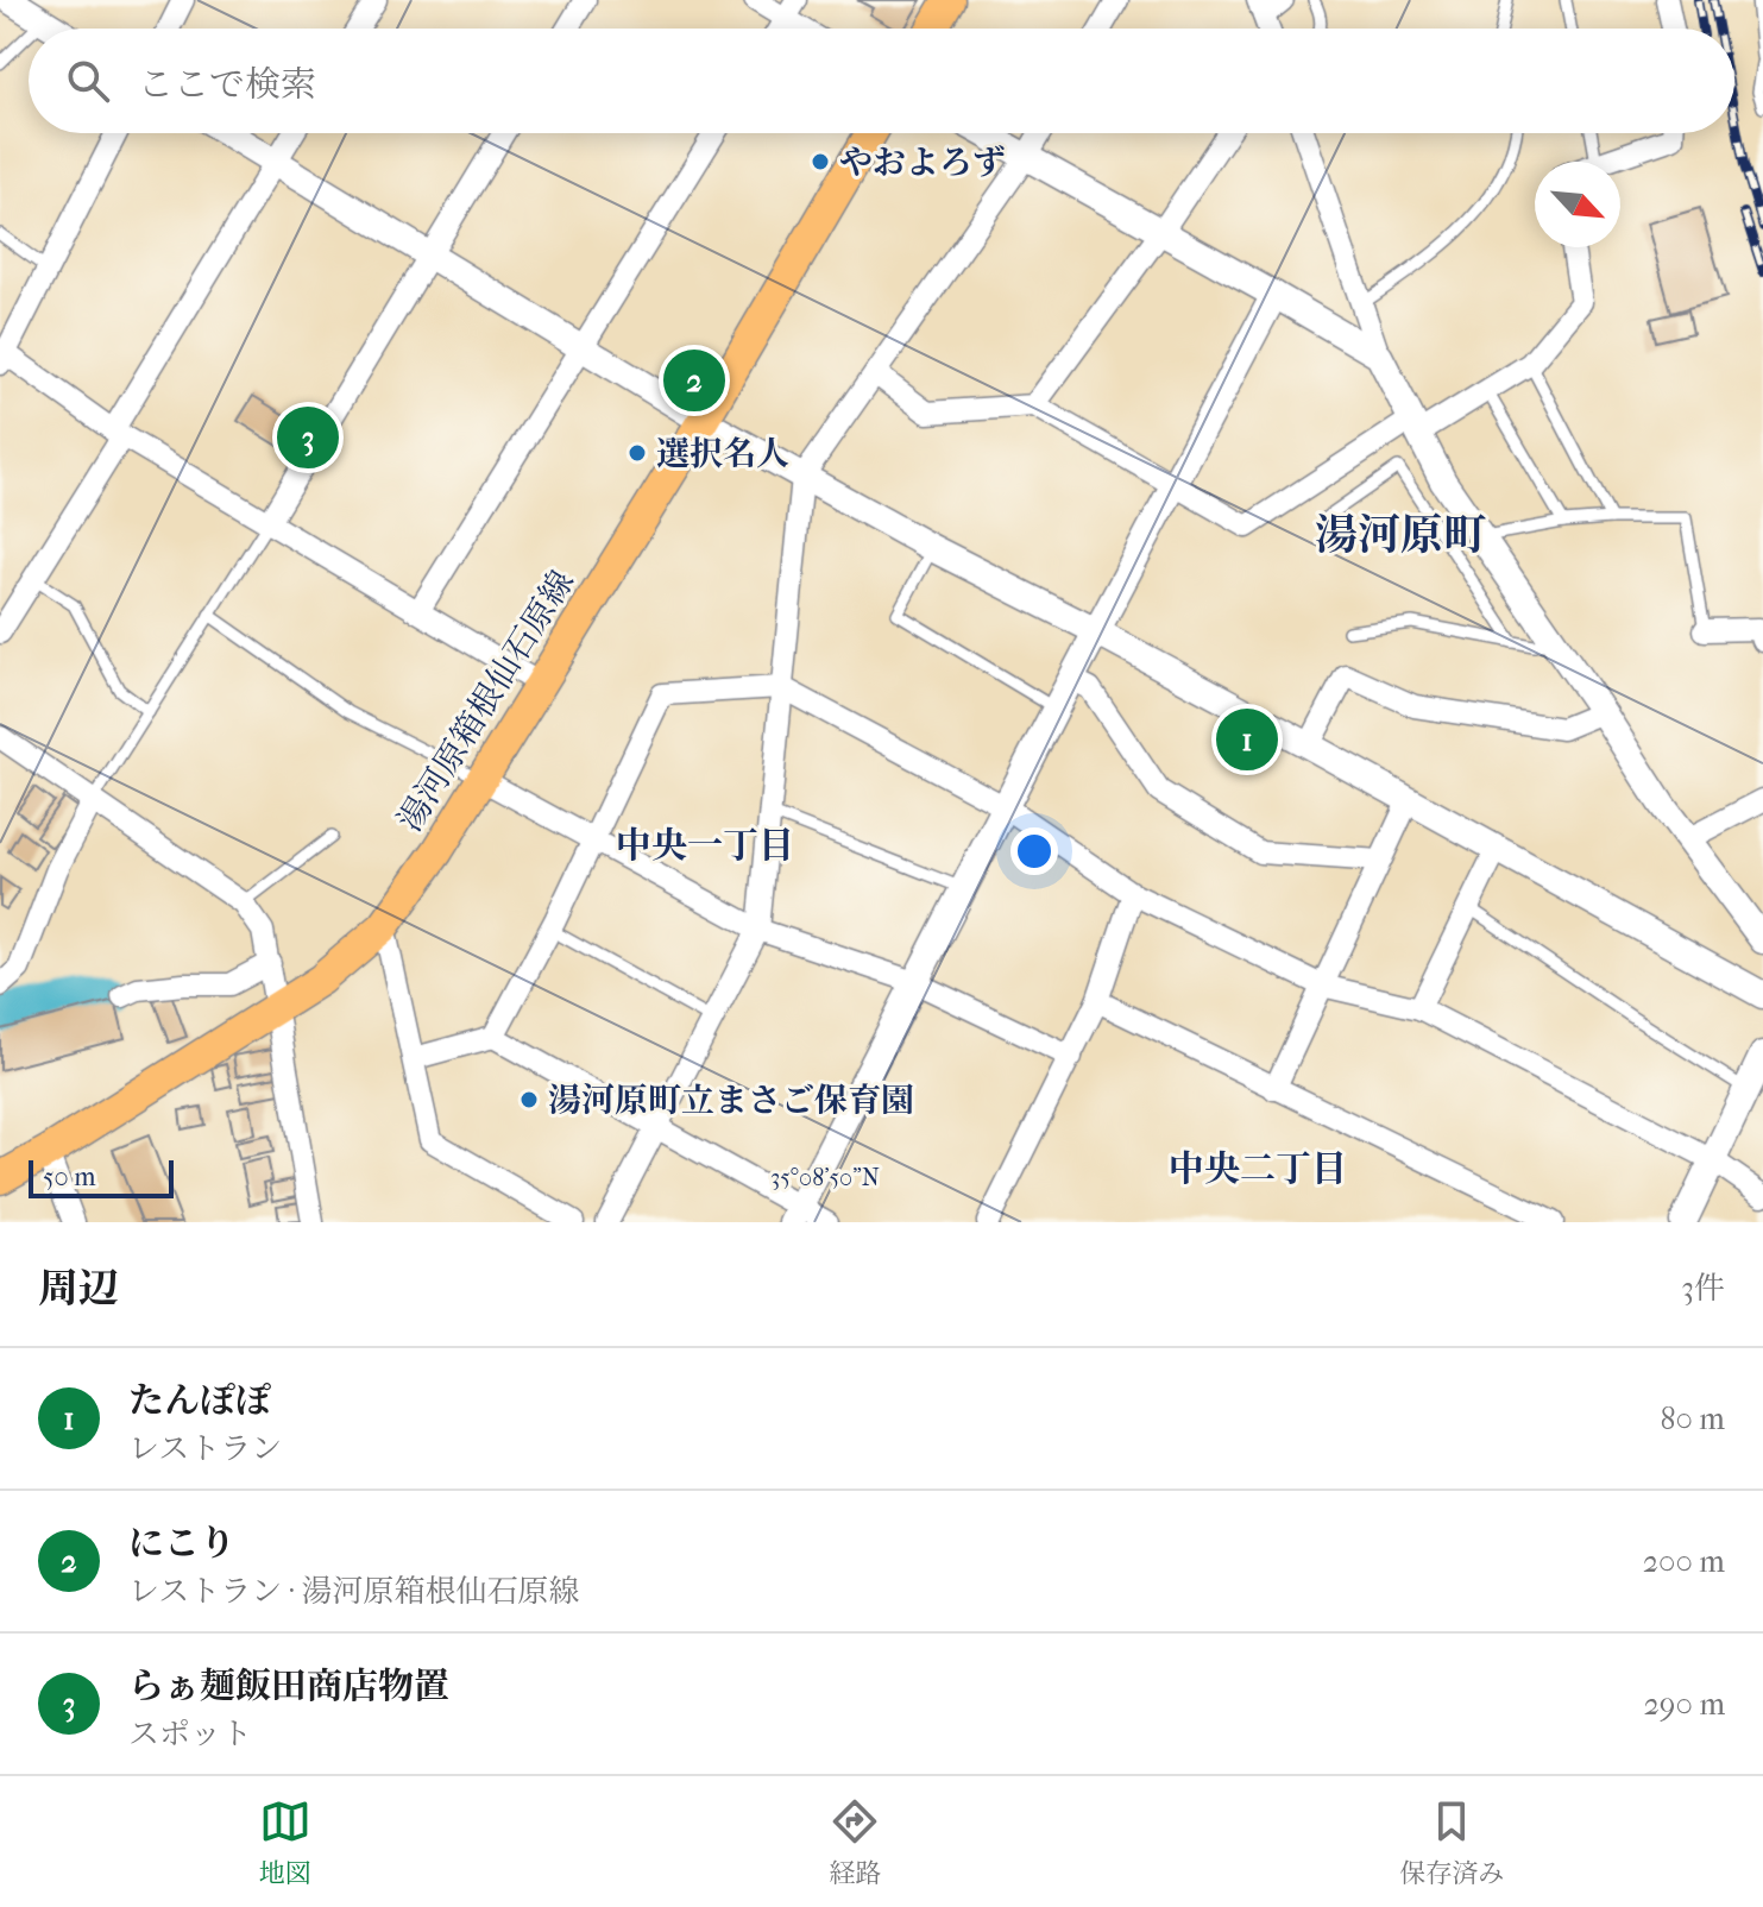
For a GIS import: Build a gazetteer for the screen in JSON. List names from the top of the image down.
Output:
{
  "streets": {
    "main road": ["湯河原箱根仙石原線"]
  },
  "districts": ["湯河原町", "中央一丁目", "中央二丁目"],
  "places": ["やおよろず", "選択名人", "湯河原町立まさご保育園"],
  "scale_bar": "50 m",
  "north": "bottom right",
  "page": {
    "search": "ここで検索",
    "pins": ["2", "3", "1"],
    "scale": "50 m",
    "heading": ["周辺", "3件"],
    "list": [
      {
        "mark": "1",
        "name": "たんぽぽ",
        "note": "レストラン",
        "value": "80 m"
      },
      {
        "mark": "2",
        "name": "にこり",
        "note": "レストラン · 湯河原箱根仙石原線",
        "value": "200 m"
      },
      {
        "mark": "3",
        "name": "らぁ麺飯田商店物置",
        "note": "スポット",
        "value": "290 m"
      }
    ],
    "nav": ["地図", "経路", "保存済み"]
  },
  "coordinates": ["35°08'50\"N"]
}
